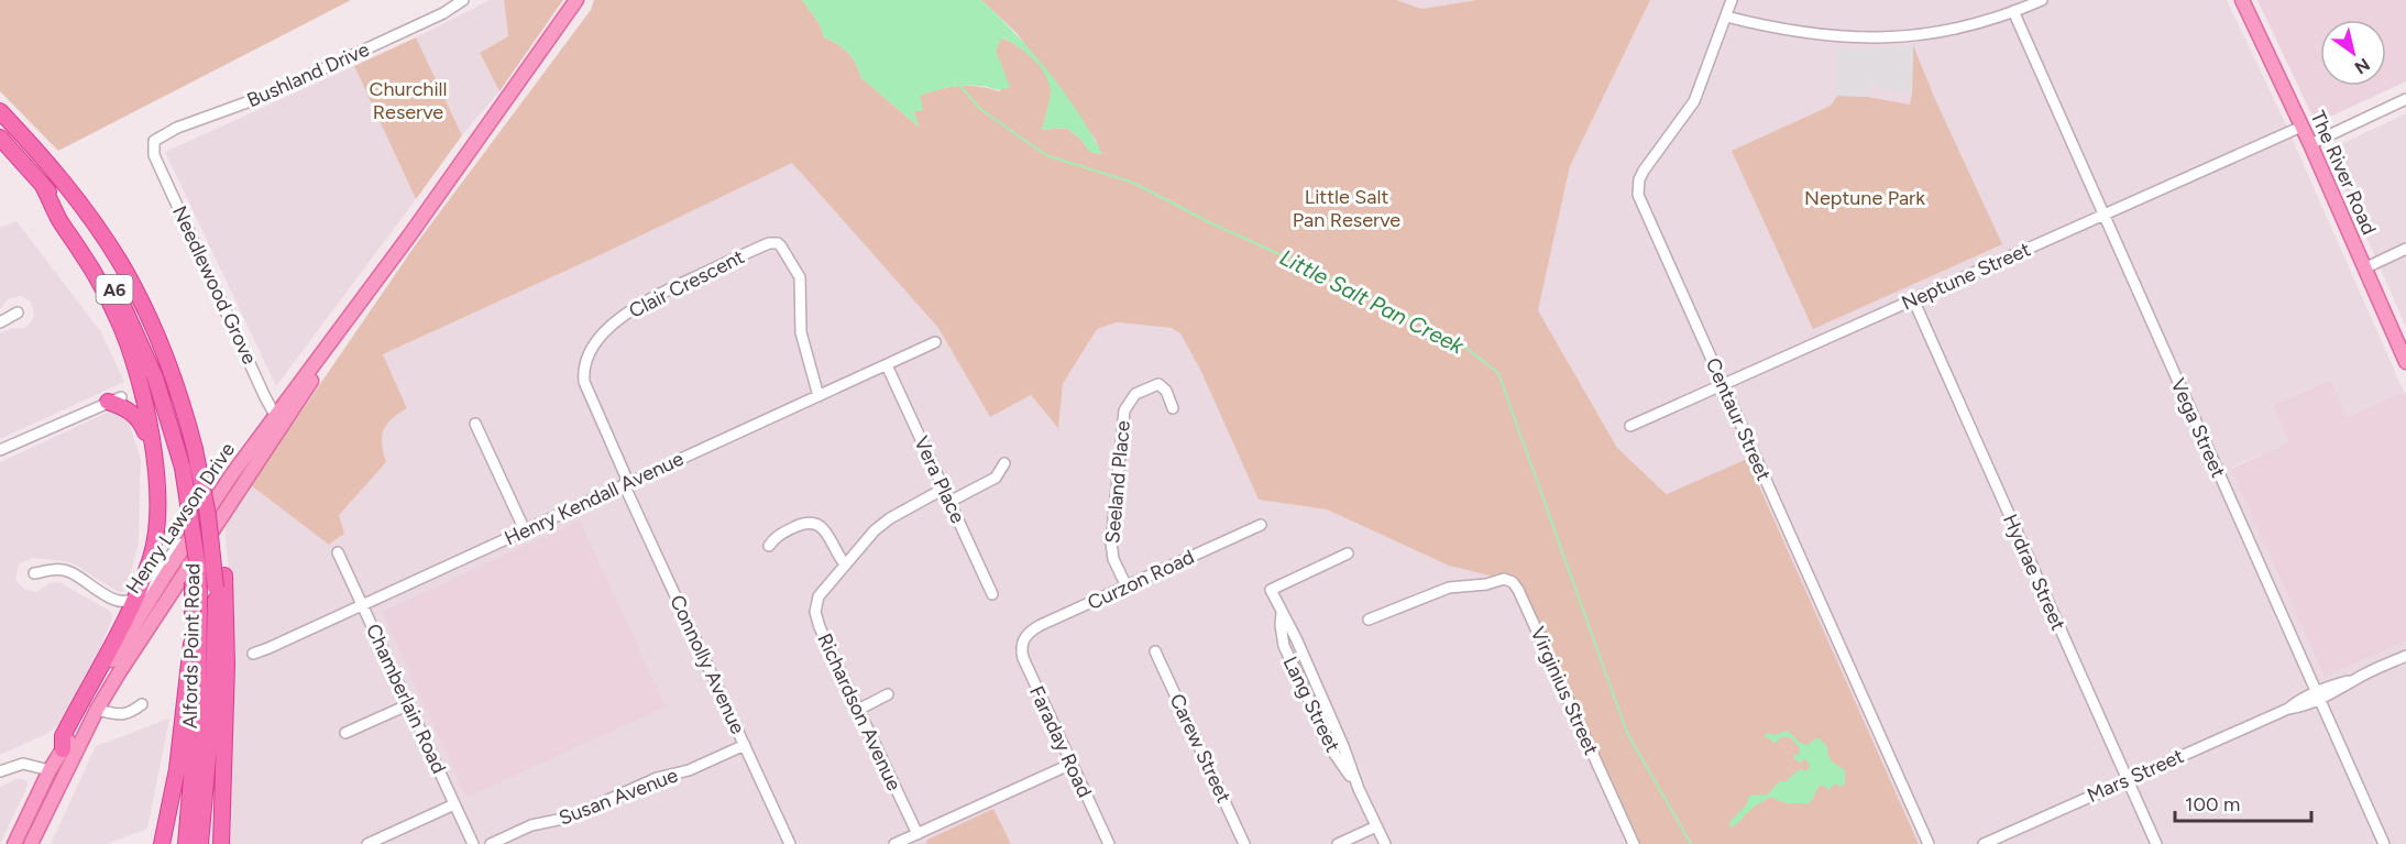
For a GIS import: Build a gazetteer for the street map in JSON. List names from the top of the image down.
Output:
{
  "streets": {
    "highway": ["A6", "Alfords Point Road"],
    "main road": ["The River Road", "Henry Lawson Drive"],
    "street": [
      "Bushland Drive",
      "Neptune Street",
      "Clair Crescent",
      "Needlewood Grove",
      "Centaur Street",
      "Vega Street",
      "Vera Place",
      "Seeland Place",
      "Henry Kendall Avenue",
      "Hydrae Street",
      "Curzon Road",
      "Connolly Avenue",
      "Virginius Street",
      "Chamberlain Road",
      "Lang Street",
      "Richardson Avenue",
      "Faraday Road",
      "Carew Street",
      "Mars Street",
      "Susan Avenue"
    ]
  },
  "crossings": [
    ["Bushland Drive", "Needlewood Grove"],
    ["The River Road", "Neptune Street"],
    ["Neptune Street", "Centaur Street"],
    ["Neptune Street", "Vega Street"],
    ["Neptune Street", "Hydrae Street"],
    ["Clair Crescent", "Henry Kendall Avenue"],
    ["Clair Crescent", "Connolly Avenue"],
    ["Needlewood Grove", "Henry Lawson Drive"],
    ["A6", "Henry Lawson Drive"],
    ["A6", "Alfords Point Road"],
    ["Vega Street", "Mars Street"],
    ["Vera Place", "Henry Kendall Avenue"],
    ["Vera Place", "Richardson Avenue"],
    ["Seeland Place", "Curzon Road"],
    ["Henry Kendall Avenue", "Connolly Avenue"],
    ["Henry Kendall Avenue", "Chamberlain Road"],
    ["Hydrae Street", "Mars Street"],
    ["Curzon Road", "Faraday Road"],
    ["Connolly Avenue", "Susan Avenue"]
  ],
  "water": ["Little Salt Pan Creek"],
  "parks": ["Churchill Reserve", "Little Salt Pan Reserve", "Neptune Park"],
  "scale_bar": "100 m",
  "north": "bottom right"
}
